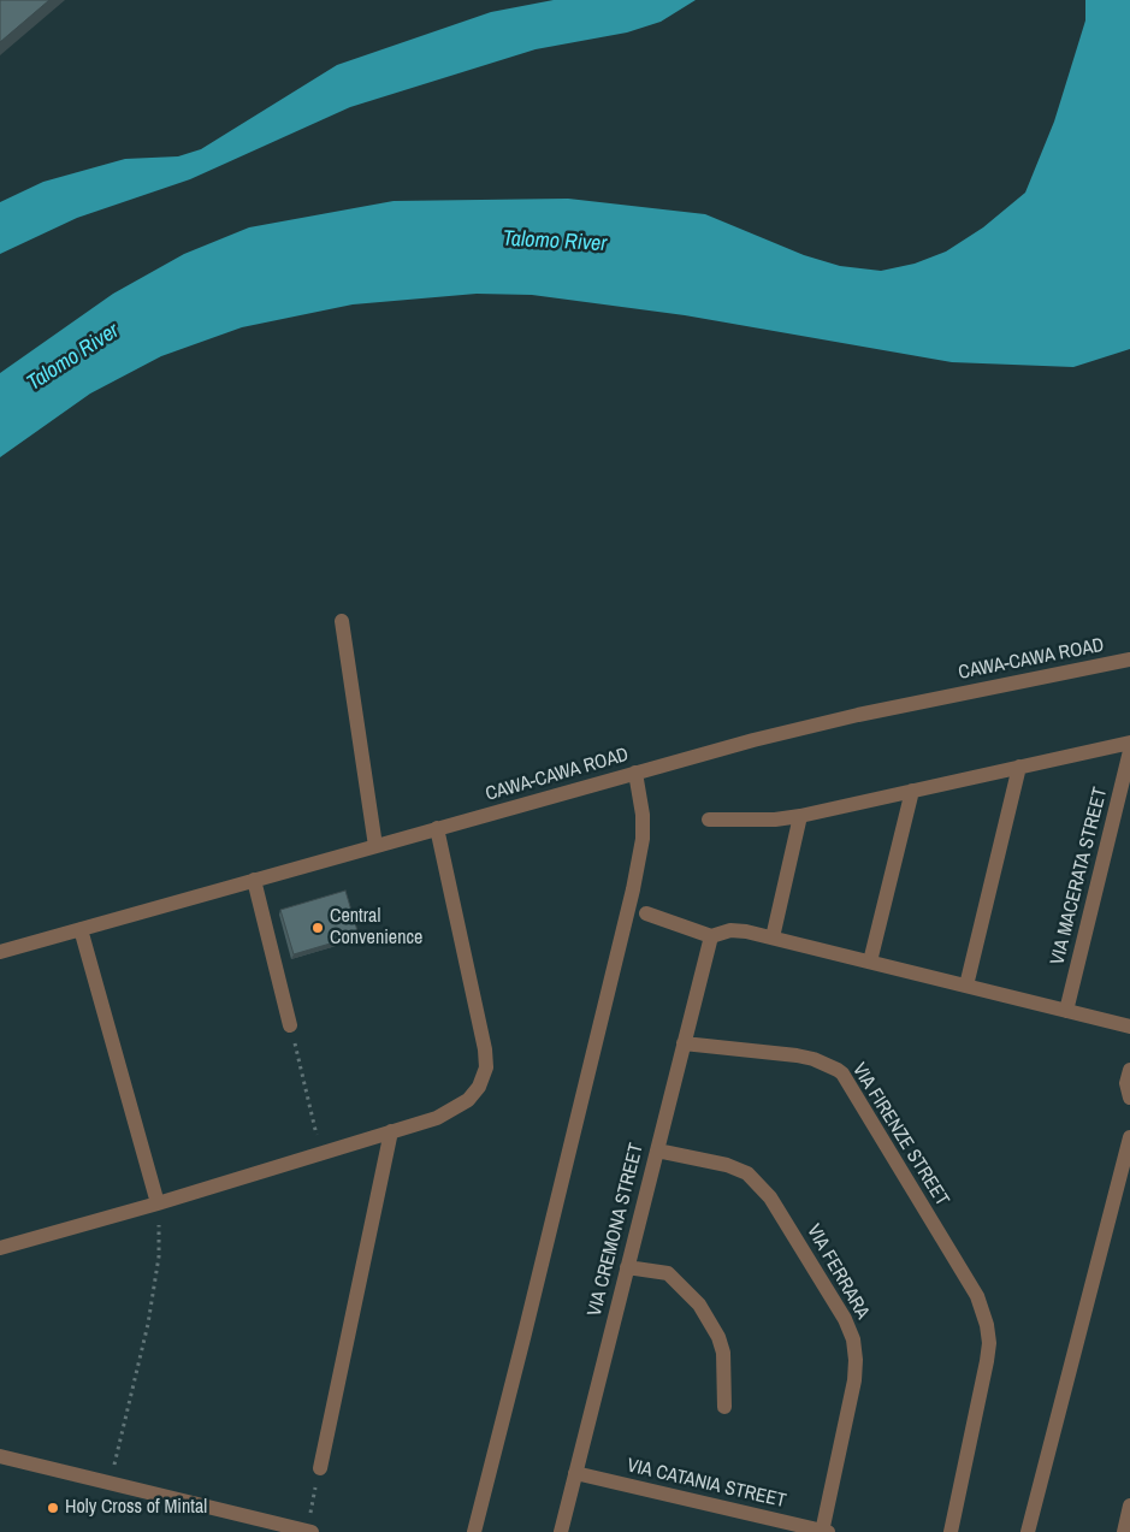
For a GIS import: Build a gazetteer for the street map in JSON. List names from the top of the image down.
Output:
{
  "streets": {
    "street": [
      "CAWA-CAWA ROAD",
      "VIA MACERATA STREET",
      "VIA FIRENZE STREET",
      "VIA CREMONA STREET",
      "VIA FERRARA",
      "VIA CATANIA STREET"
    ]
  },
  "crossings": [
    ["VIA FIRENZE STREET", "VIA CREMONA STREET"],
    ["VIA CREMONA STREET", "VIA FERRARA"],
    ["VIA CREMONA STREET", "VIA CATANIA STREET"],
    ["VIA FERRARA", "VIA CATANIA STREET"]
  ],
  "water": ["Talomo River"],
  "places": ["Central Convenience", "Holy Cross of Mintal"]
}
